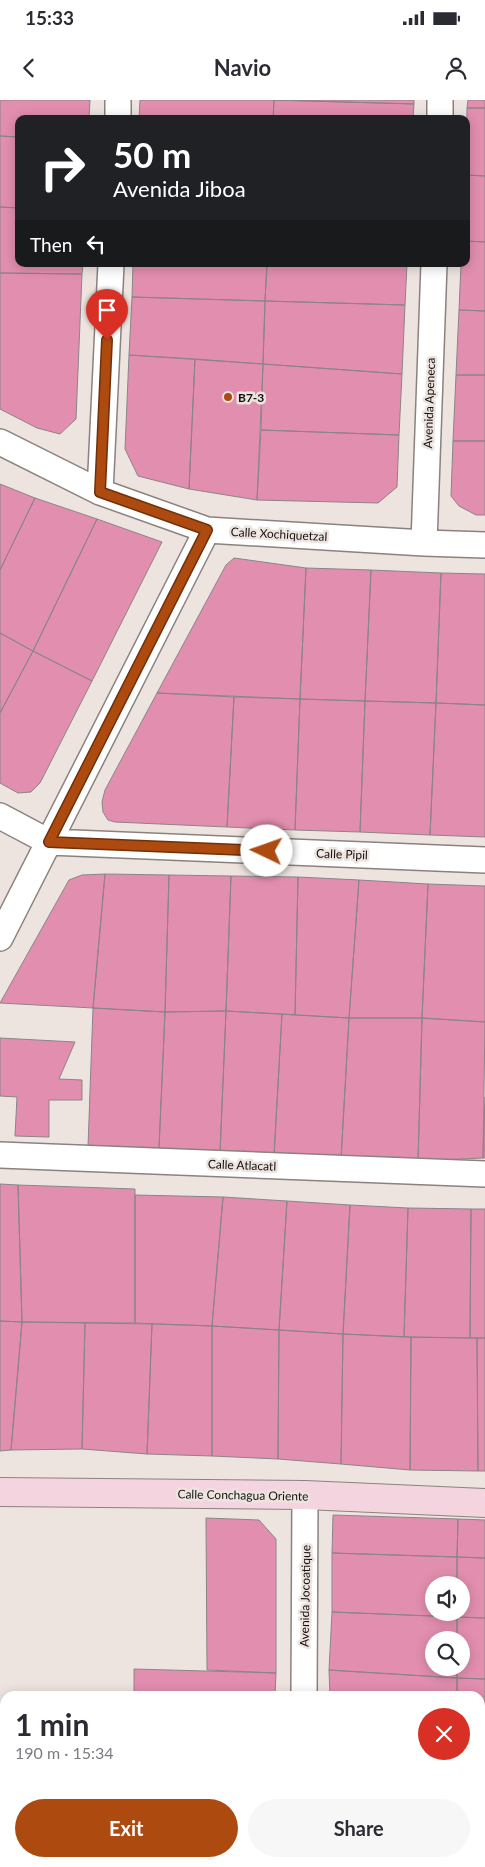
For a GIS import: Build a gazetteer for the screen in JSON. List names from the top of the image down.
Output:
{
  "streets": {
    "main road": ["Calle Conchagua Oriente"],
    "street": [
      "Avenida Apeneca",
      "Calle Xochiquetzal",
      "Calle Pipil",
      "Calle Atlacatl",
      "Avenida Jocoatique"
    ]
  },
  "crossings": [
    ["Avenida Apeneca", "Calle Xochiquetzal"],
    ["Calle Conchagua Oriente", "Avenida Jocoatique"]
  ],
  "places": ["B7-3"],
  "page": {
    "status": "15:33",
    "header": "Navio",
    "turn": ["50 m", "Avenida Jiboa"],
    "then": "Then",
    "heading": ["1 min", "190 m · 15:34"],
    "buttons": ["Exit", "Share"]
  }
}
